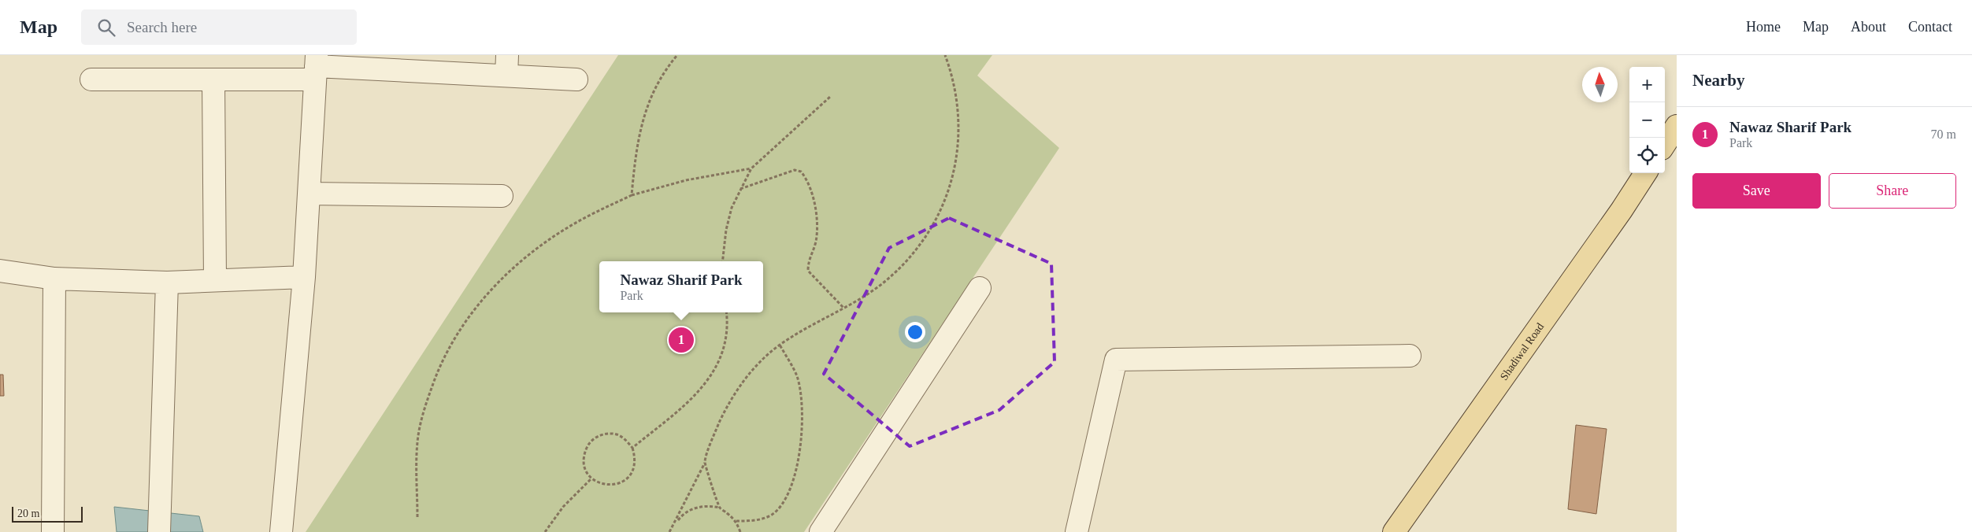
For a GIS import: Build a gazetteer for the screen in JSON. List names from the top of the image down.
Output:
{
  "streets": {
    "main road": ["Shadiwal Road"]
  },
  "scale_bar": "20 m",
  "north": "top",
  "page": {
    "header": "Map",
    "search": "Search here",
    "nav": [
      "Home",
      "Map",
      "About",
      "Contact"
    ],
    "heading": "Nearby",
    "map_buttons": ["+", "−"],
    "list": [
      {
        "mark": "1",
        "name": "Nawaz Sharif Park",
        "note": "Park",
        "value": "70 m"
      }
    ],
    "buttons": ["Save", "Share"],
    "popup": ["Nawaz Sharif Park", "Park"],
    "pins": "1",
    "scale": "20 m"
  }
}
